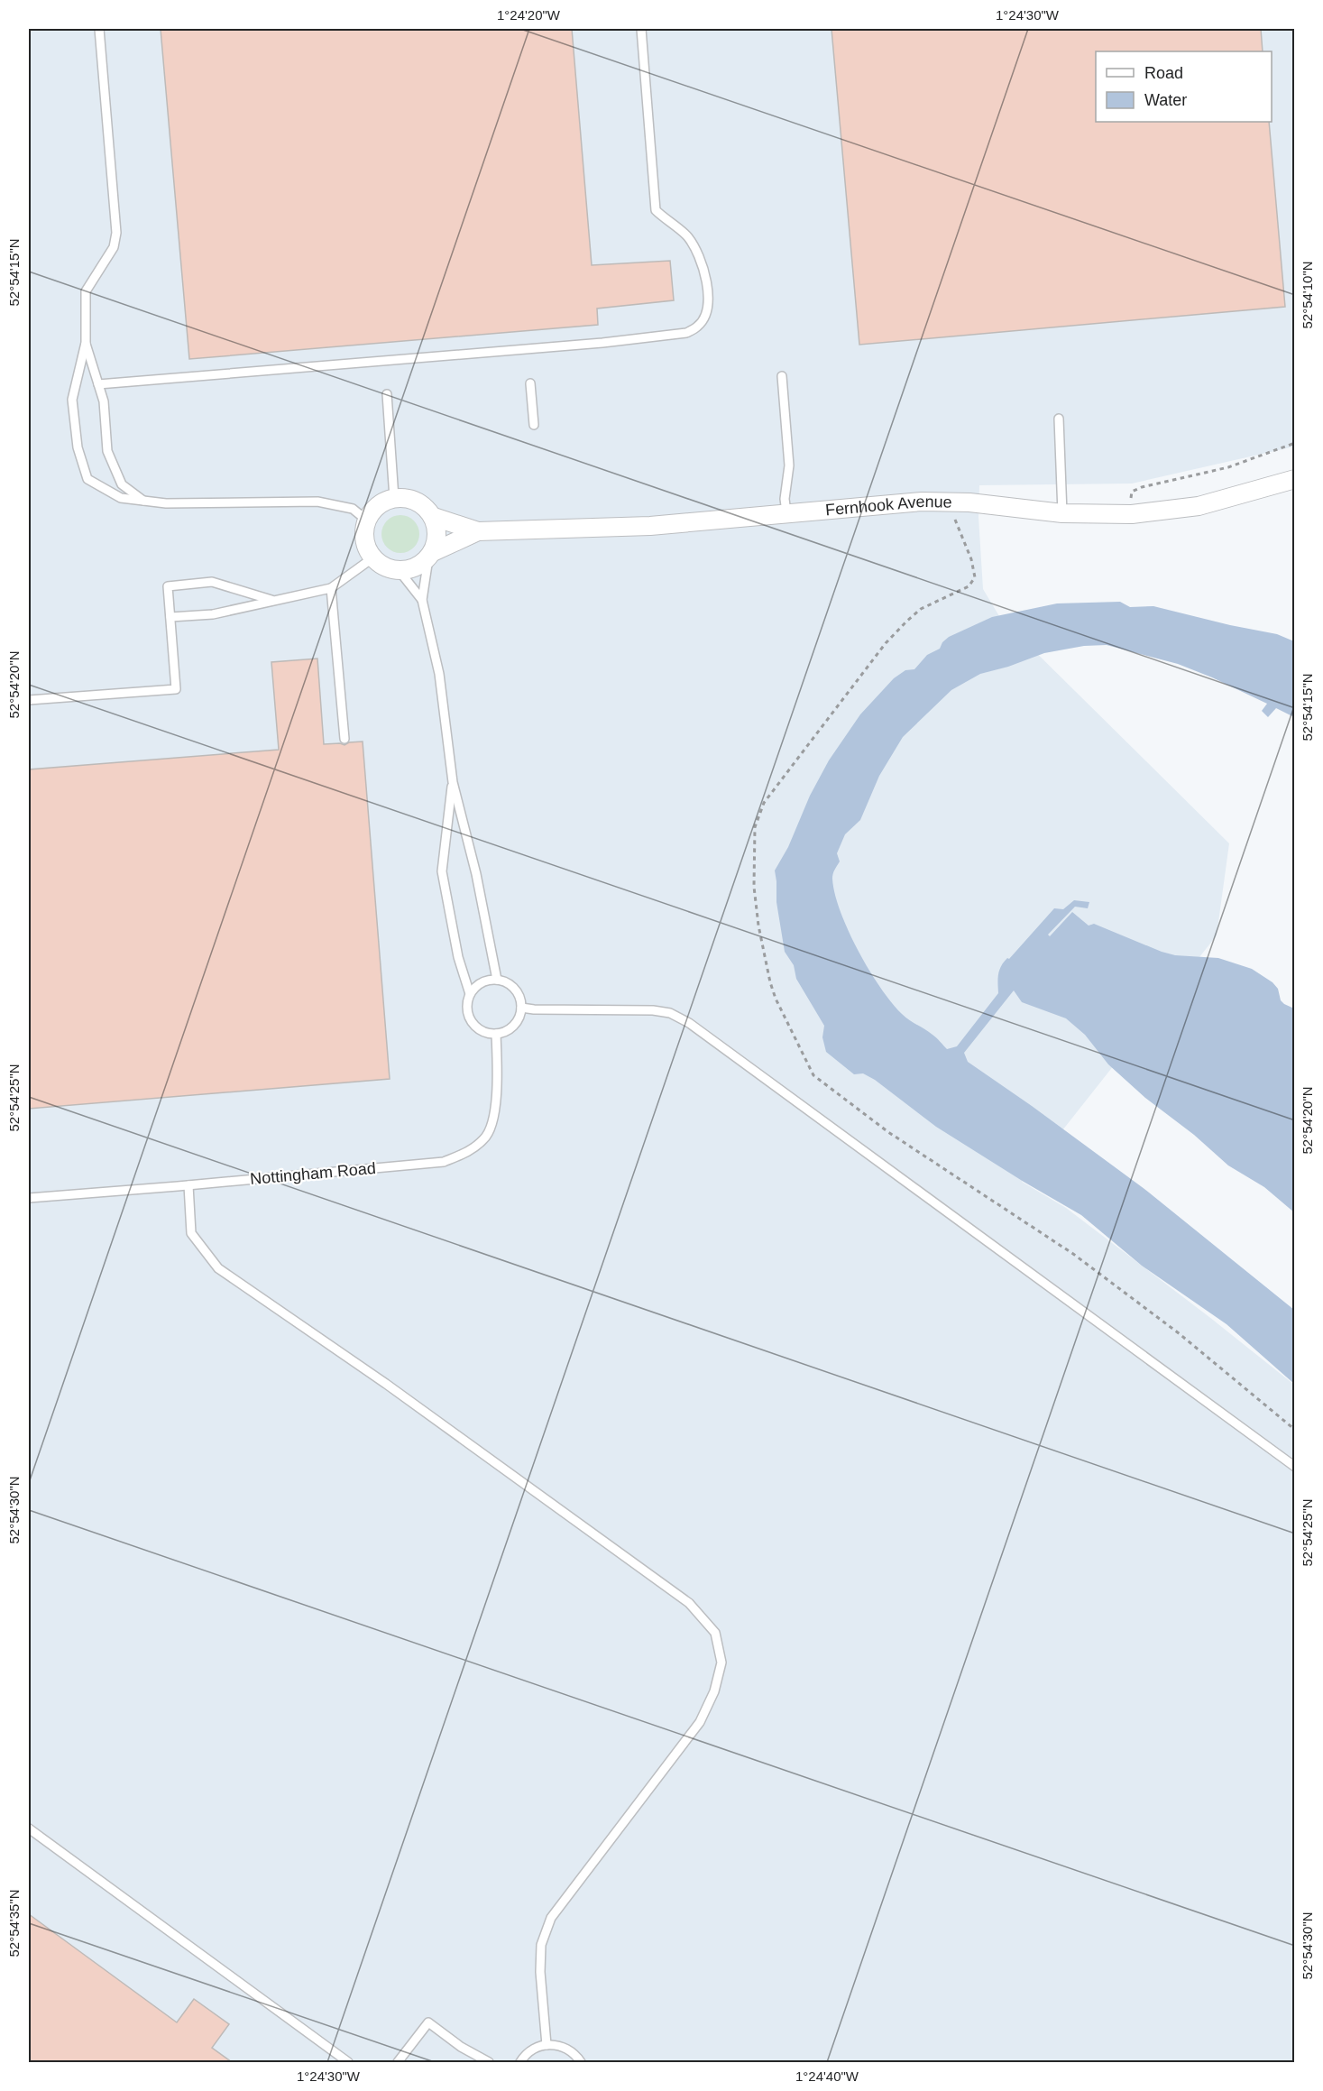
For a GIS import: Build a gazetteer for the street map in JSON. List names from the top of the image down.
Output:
{
  "streets": {
    "street": ["Fernhook Avenue"],
    "lane": ["Nottingham Road"]
  },
  "legend": ["Road", "Water"],
  "coordinates": [
    "1°24'20\"W",
    "1°24'30\"W",
    "52°54'15\"N",
    "52°54'10\"N",
    "52°54'20\"N",
    "52°54'25\"N",
    "52°54'30\"N",
    "52°54'35\"N",
    "1°24'40\"W"
  ]
}
